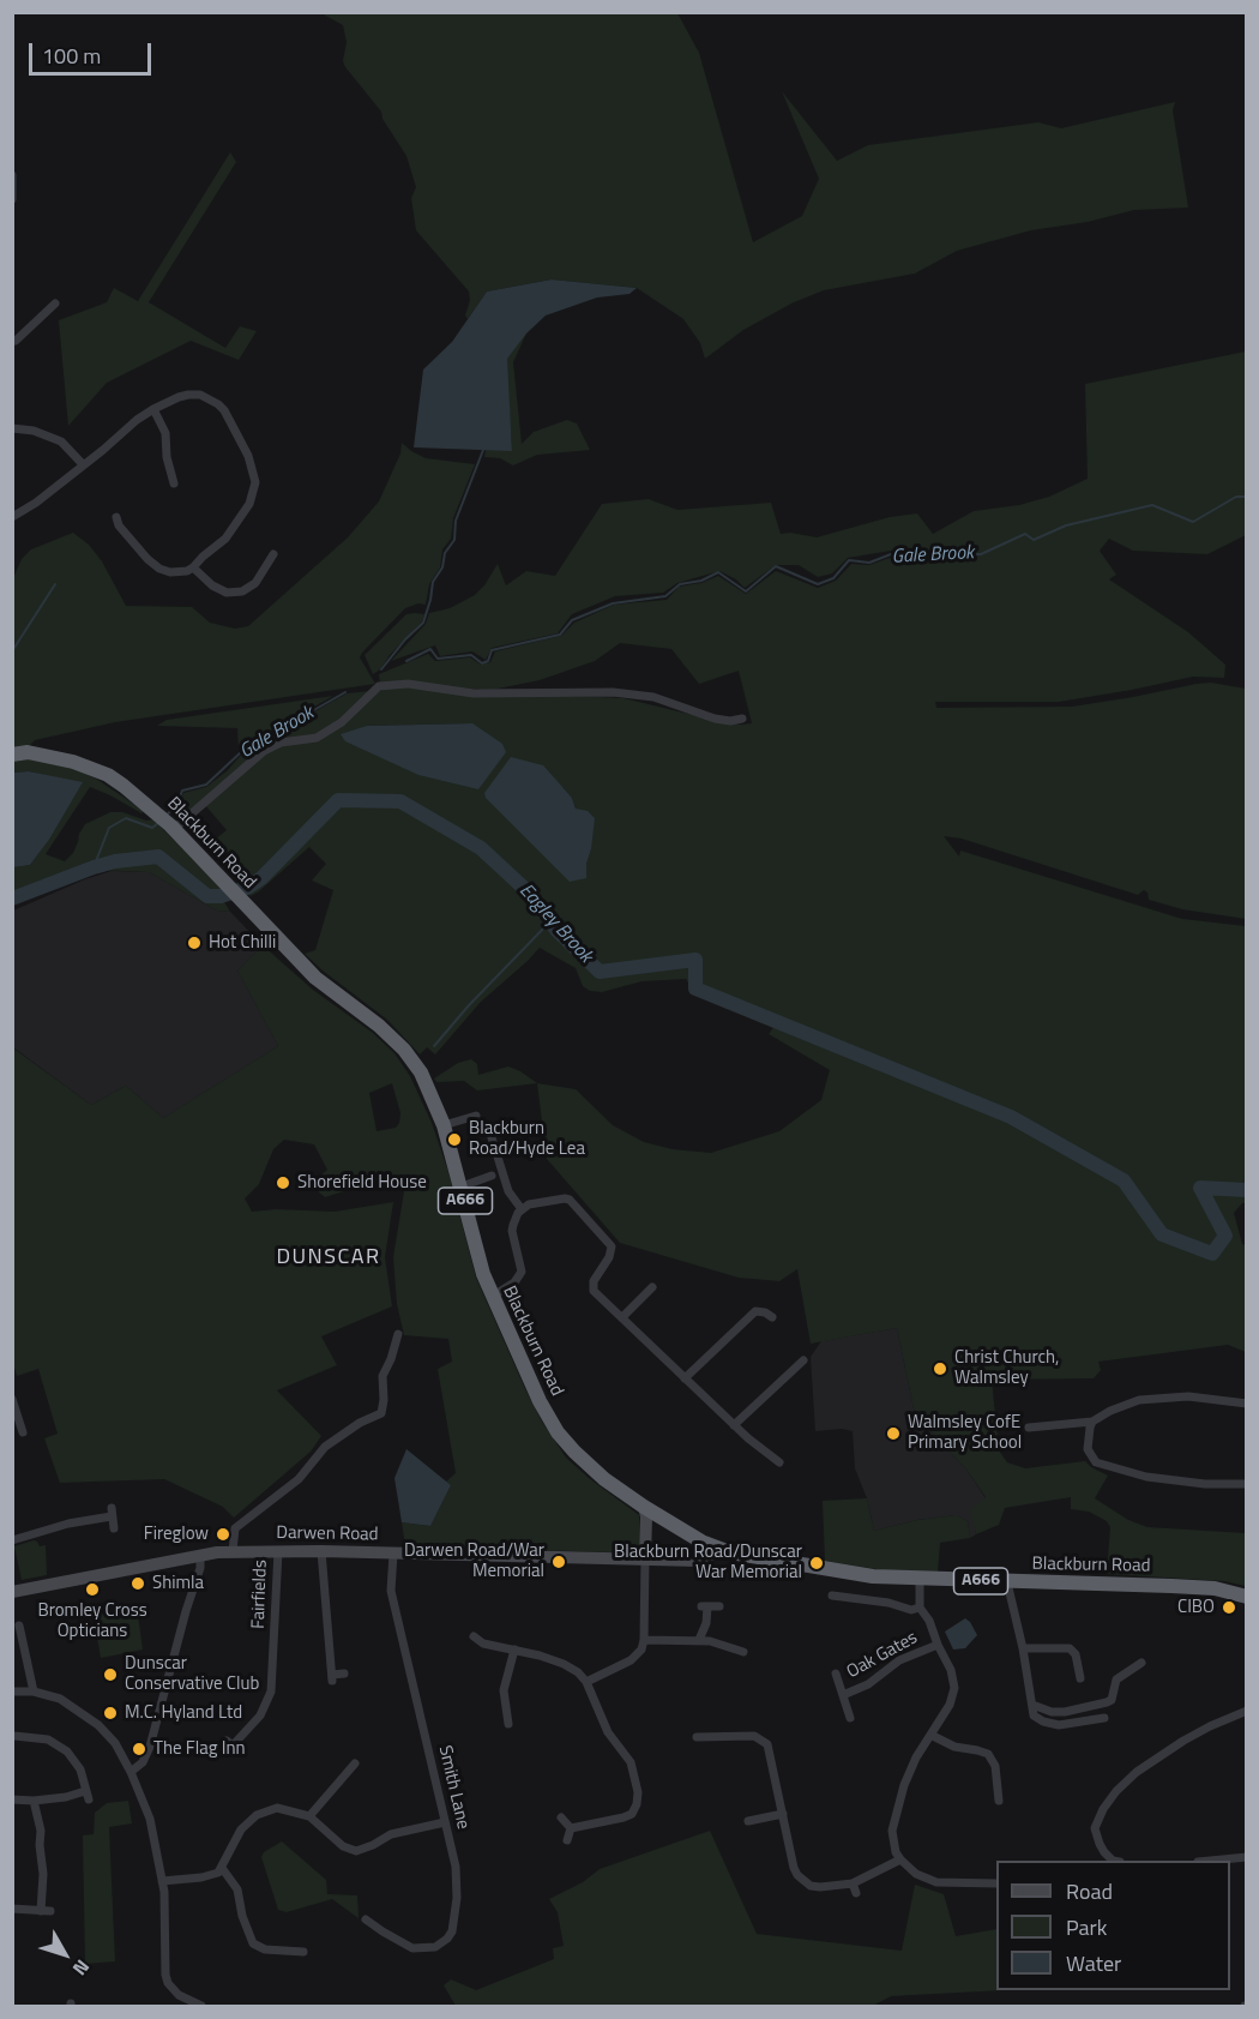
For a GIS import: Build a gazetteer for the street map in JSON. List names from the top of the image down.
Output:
{
  "streets": {
    "highway": ["Blackburn Road", "A666"],
    "main road": ["Darwen Road"],
    "street": ["Fairfields", "Oak Gates", "Smith Lane"]
  },
  "crossings": [
    ["Blackburn Road", "Darwen Road"],
    ["Darwen Road", "Fairfields"],
    ["Darwen Road", "Smith Lane"]
  ],
  "districts": ["DUNSCAR"],
  "water": ["Gale Brook", "Eagley Brook"],
  "places": [
    "Hot Chilli",
    "Blackburn Road/Hyde Lea",
    "Shorefield House",
    "Christ Church, Walmsley",
    "Walmsley CofE Primary School",
    "Fireglow",
    "Darwen Road/War Memorial",
    "Blackburn Road/Dunscar War Memorial",
    "Shimla",
    "Bromley Cross Opticians",
    "CIBO",
    "Dunscar Conservative Club",
    "M.C. Hyland Ltd",
    "The Flag Inn"
  ],
  "legend": ["Road", "Park", "Water"],
  "scale_bar": "100 m",
  "north": "bottom right"
}
